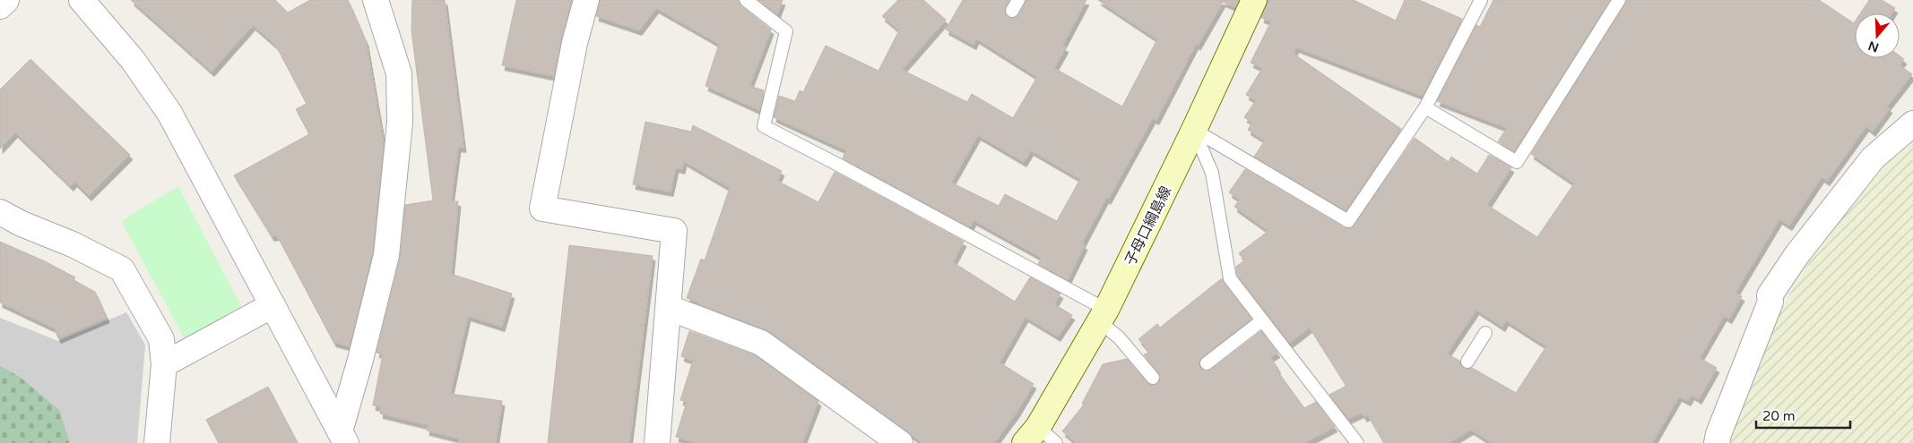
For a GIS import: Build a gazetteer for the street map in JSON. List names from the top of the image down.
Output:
{
  "streets": {
    "main road": ["子母口綱島線"]
  },
  "scale_bar": "20 m",
  "north": "bottom"
}
